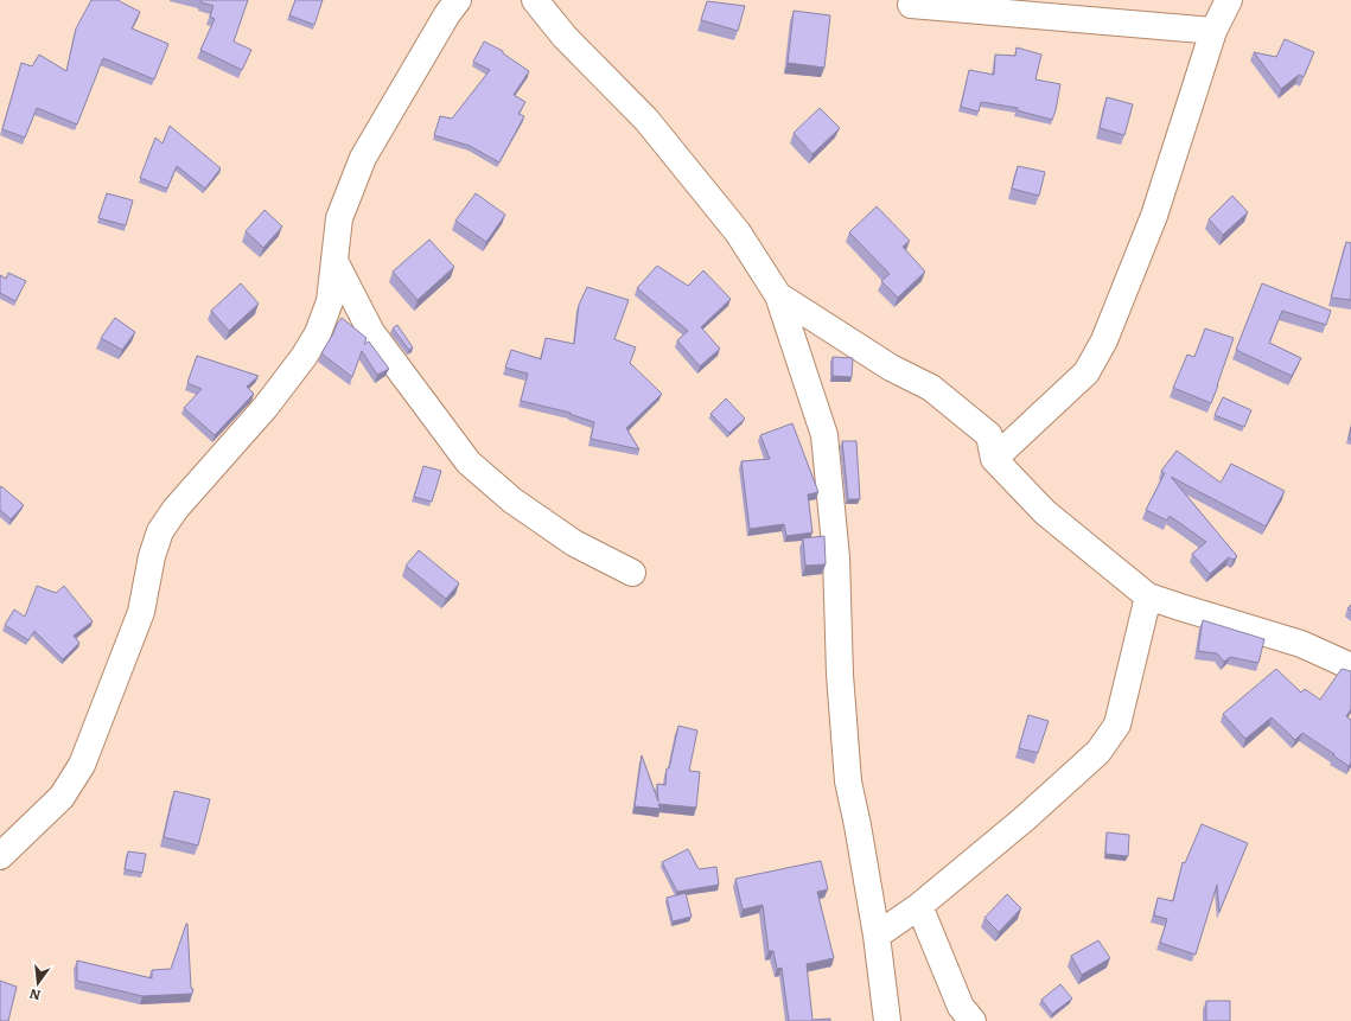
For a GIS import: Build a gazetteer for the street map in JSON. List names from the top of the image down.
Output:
{
  "north": "bottom"
}
